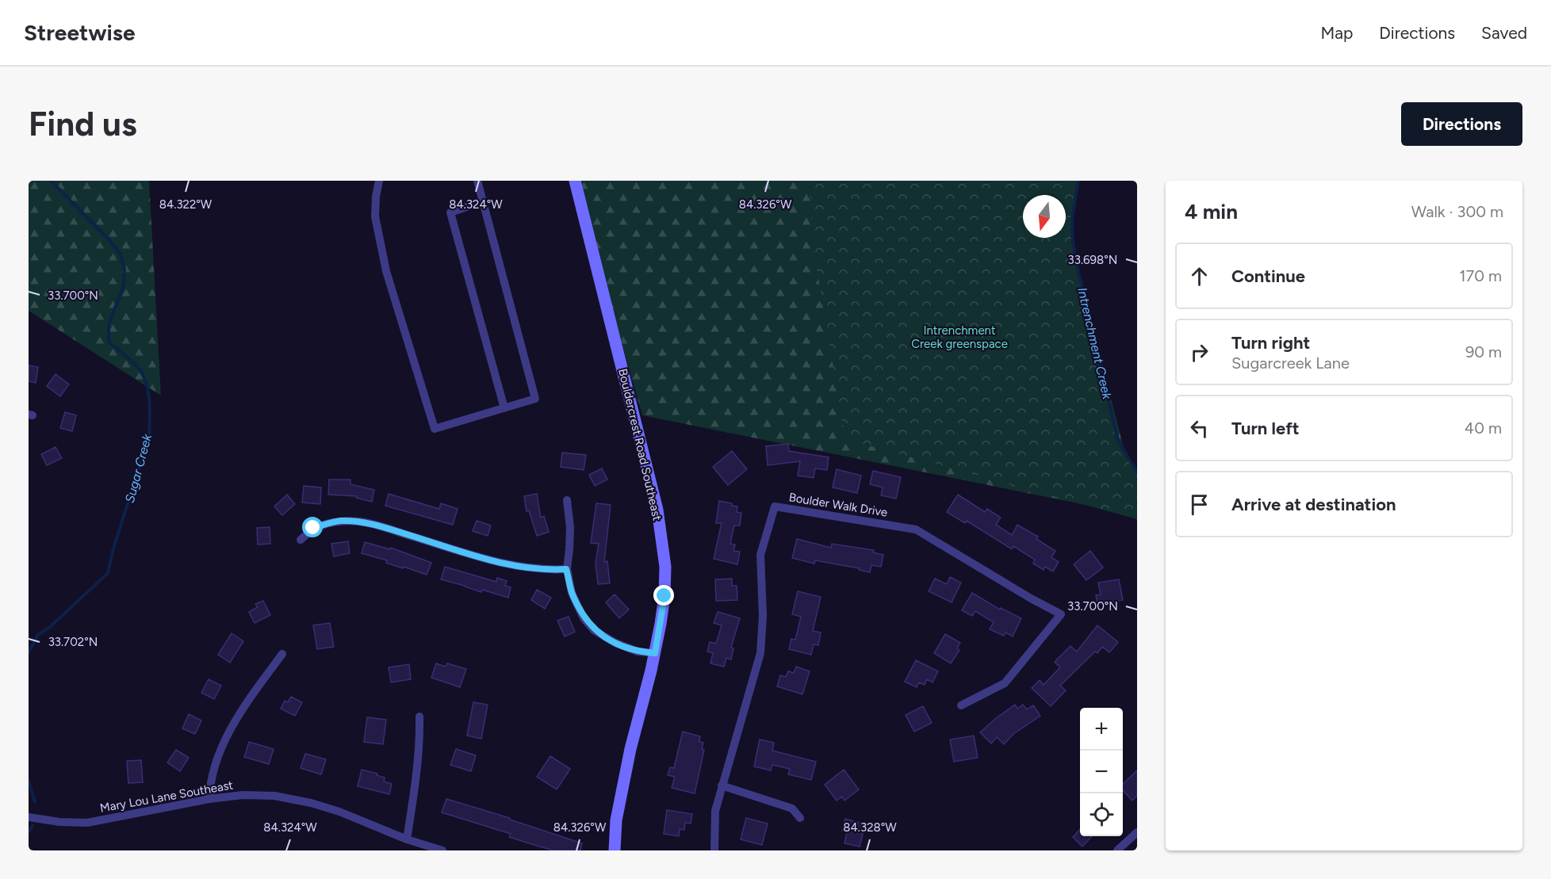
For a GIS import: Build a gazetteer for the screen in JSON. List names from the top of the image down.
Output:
{
  "streets": {
    "street": ["Bouldercrest Road Southeast", "Boulder Walk Drive", "Mary Lou Lane Southeast"]
  },
  "water": ["Intrenchment Creek", "Sugar Creek"],
  "parks": ["Intrenchment Creek greenspace"],
  "north": "bottom",
  "page": {
    "header": "Streetwise",
    "nav": ["Map", "Directions", "Saved"],
    "buttons": "Directions",
    "title": "Find us",
    "heading": ["4 min", "Walk · 300 m"],
    "list": [
      ["Continue", "170 m"],
      ["Turn right", "Sugarcreek Lane", "90 m"],
      ["Turn left", "40 m"],
      "Arrive at destination"
    ],
    "map_buttons": ["+", "−"]
  },
  "coordinates": [
    "84.322°W",
    "84.324°W",
    "84.326°W",
    "33.698°N",
    "33.700°N",
    "33.702°N",
    "84.328°W"
  ]
}
